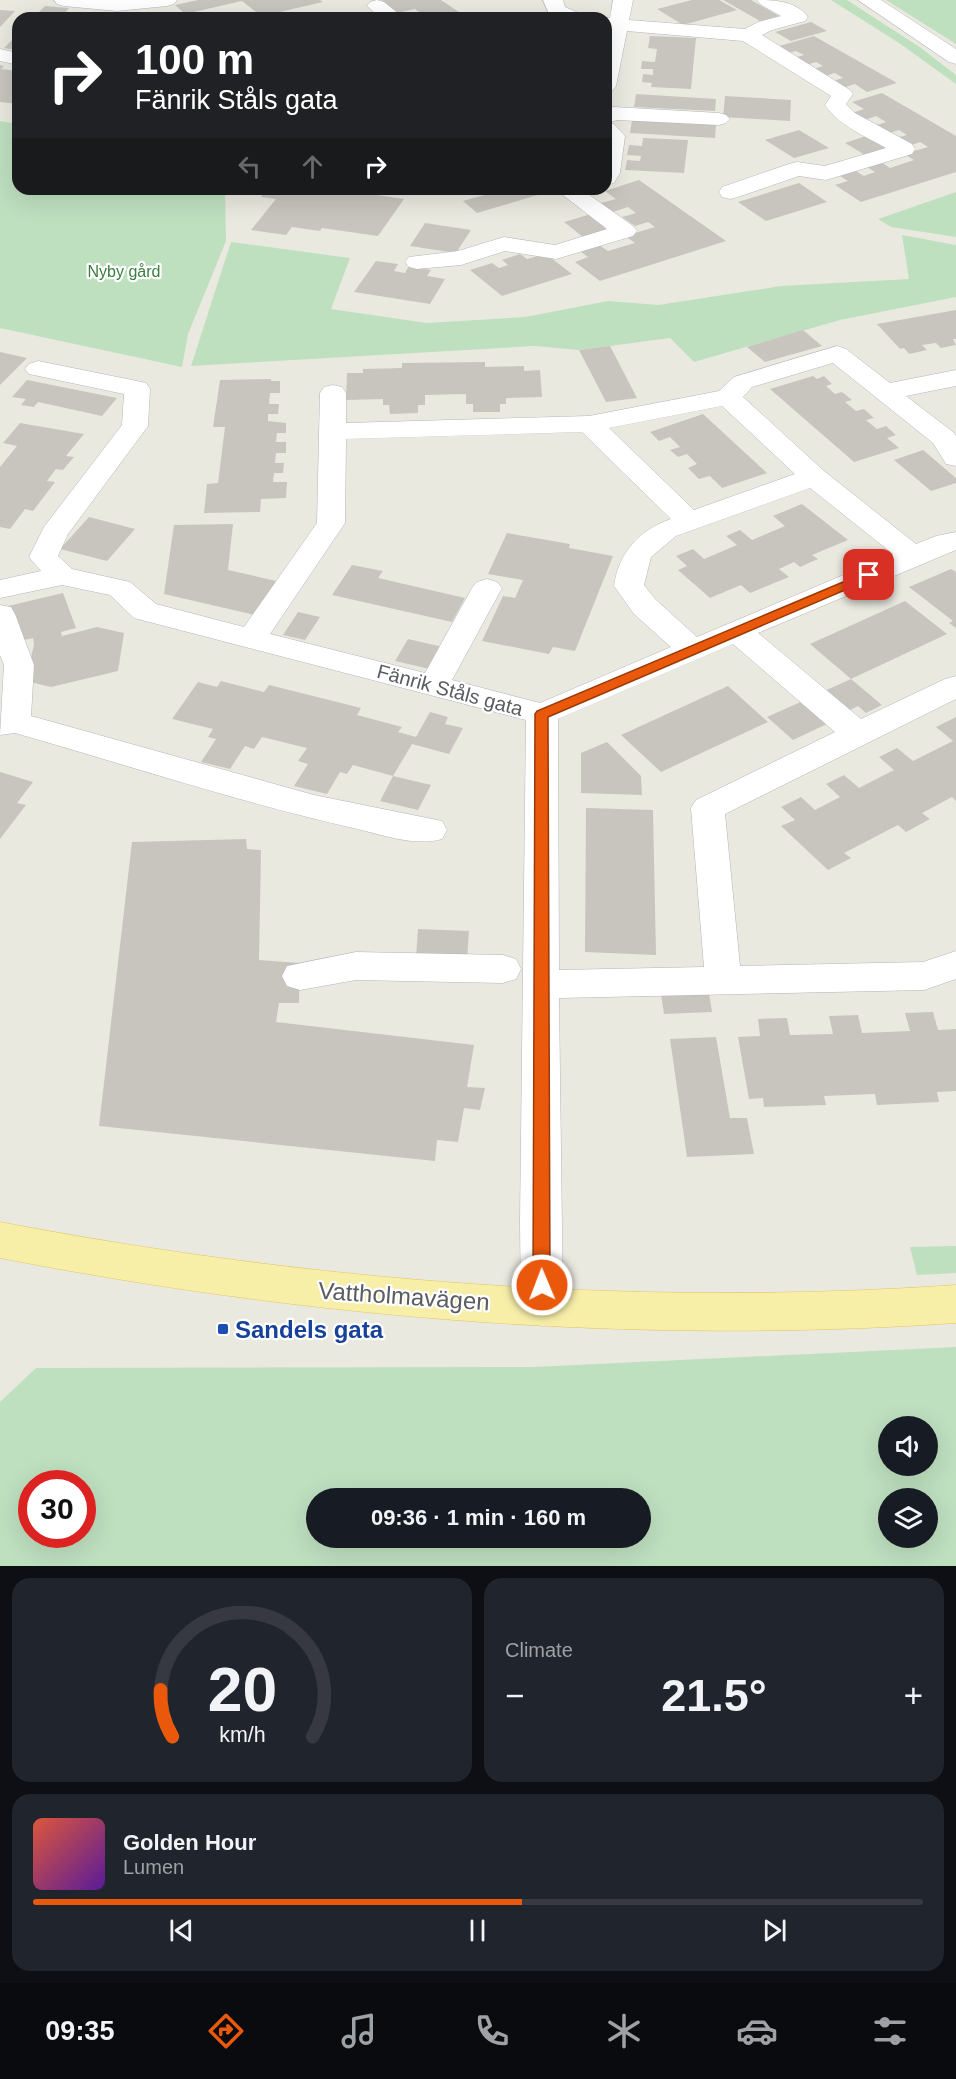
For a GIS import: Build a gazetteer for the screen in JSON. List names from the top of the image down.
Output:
{
  "streets": {
    "main road": ["Vattholmavägen"],
    "street": ["Fänrik Ståls gata"]
  },
  "parks": ["Nyby gård"],
  "places": {
    "transit": ["Sandels gata"]
  },
  "page": {
    "turn": ["100 m", "Fänrik Ståls gata"],
    "limit": "30",
    "trip": "09:36 · 1 min · 160 m",
    "tile": "Climate",
    "heat": ["−", "21.5°", "+"],
    "song": ["Golden Hour", "Lumen"],
    "tabs": "09:35",
    "gauge": ["20", "km/h"]
  }
}
